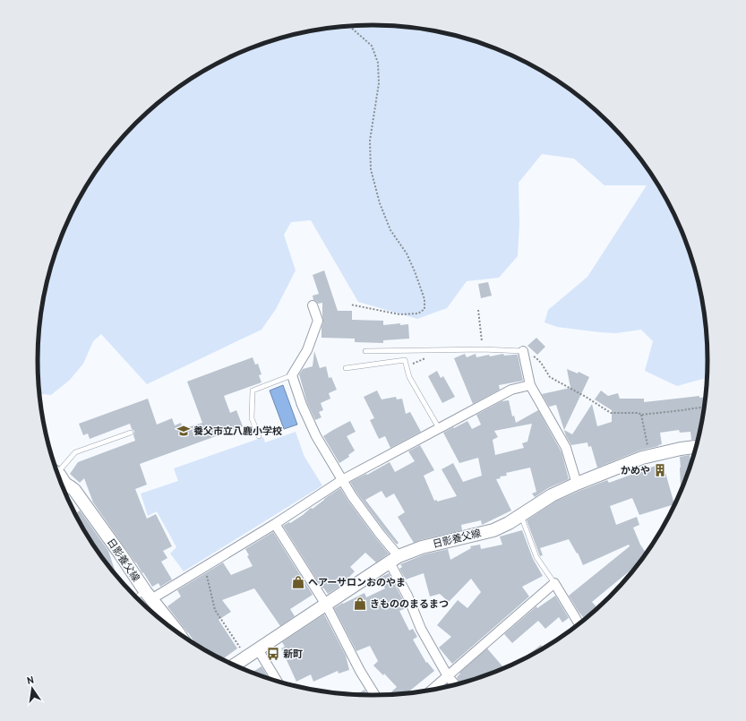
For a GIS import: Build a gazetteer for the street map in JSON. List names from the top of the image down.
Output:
{
  "streets": {
    "main road": ["日影養父線"]
  },
  "places": {
    "school or university": ["養父市立八鹿小学校"],
    "building": ["かめや"],
    "shop": ["ヘアーサロンおのやま", "きもののまるまつ"],
    "bus stop": ["新町"]
  },
  "north": "top"
}
